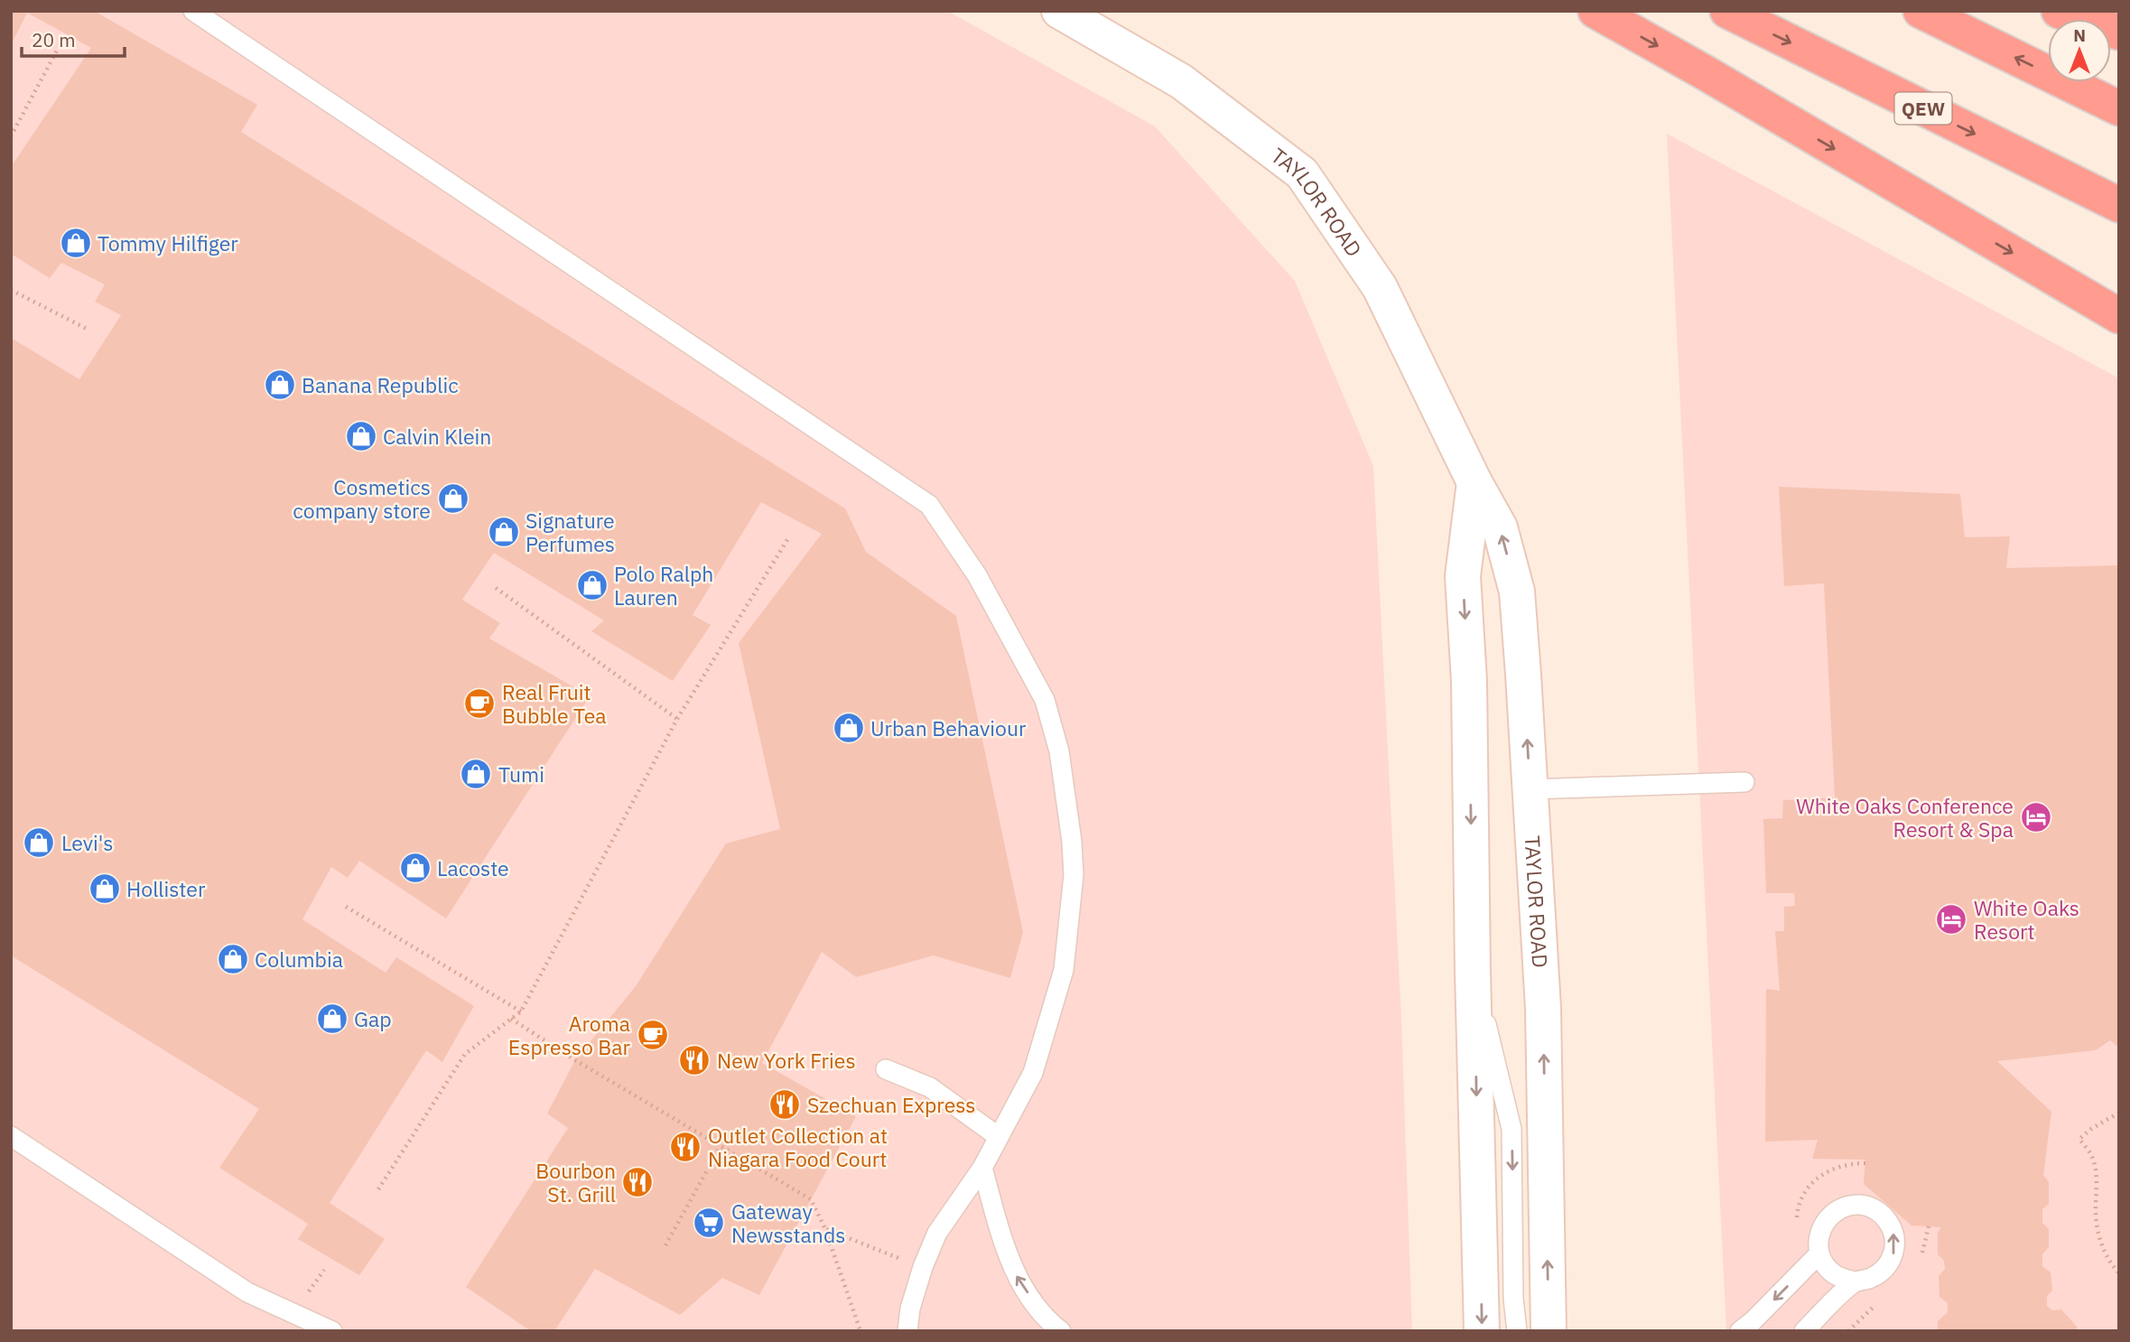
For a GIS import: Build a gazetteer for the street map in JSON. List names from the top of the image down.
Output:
{
  "streets": {
    "highway": ["QEW"],
    "main road": ["TAYLOR ROAD"]
  },
  "places": {
    "shop": [
      "Tommy Hilfiger",
      "Banana Republic",
      "Calvin Klein",
      "Cosmetics company store",
      "Signature Perfumes",
      "Polo Ralph Lauren",
      "Urban Behaviour",
      "Tumi",
      "Levi's",
      "Lacoste",
      "Hollister",
      "Columbia",
      "Gap"
    ],
    "cafe": ["Real Fruit Bubble Tea", "Aroma Espresso Bar"],
    "hotel": ["White Oaks Conference Resort & Spa", "White Oaks Resort"],
    "restaurant": [
      "New York Fries",
      "Szechuan Express",
      "Outlet Collection at Niagara Food Court",
      "Bourbon St. Grill"
    ],
    "supermarket": ["Gateway Newsstands"]
  },
  "scale_bar": "20 m",
  "north": "top"
}
